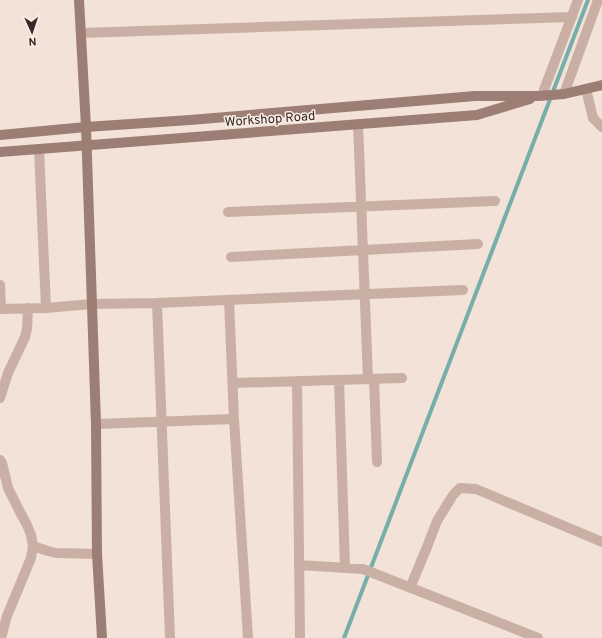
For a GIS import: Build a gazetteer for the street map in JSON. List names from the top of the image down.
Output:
{
  "streets": {
    "main road": ["Workshop Road"]
  },
  "north": "bottom"
}
